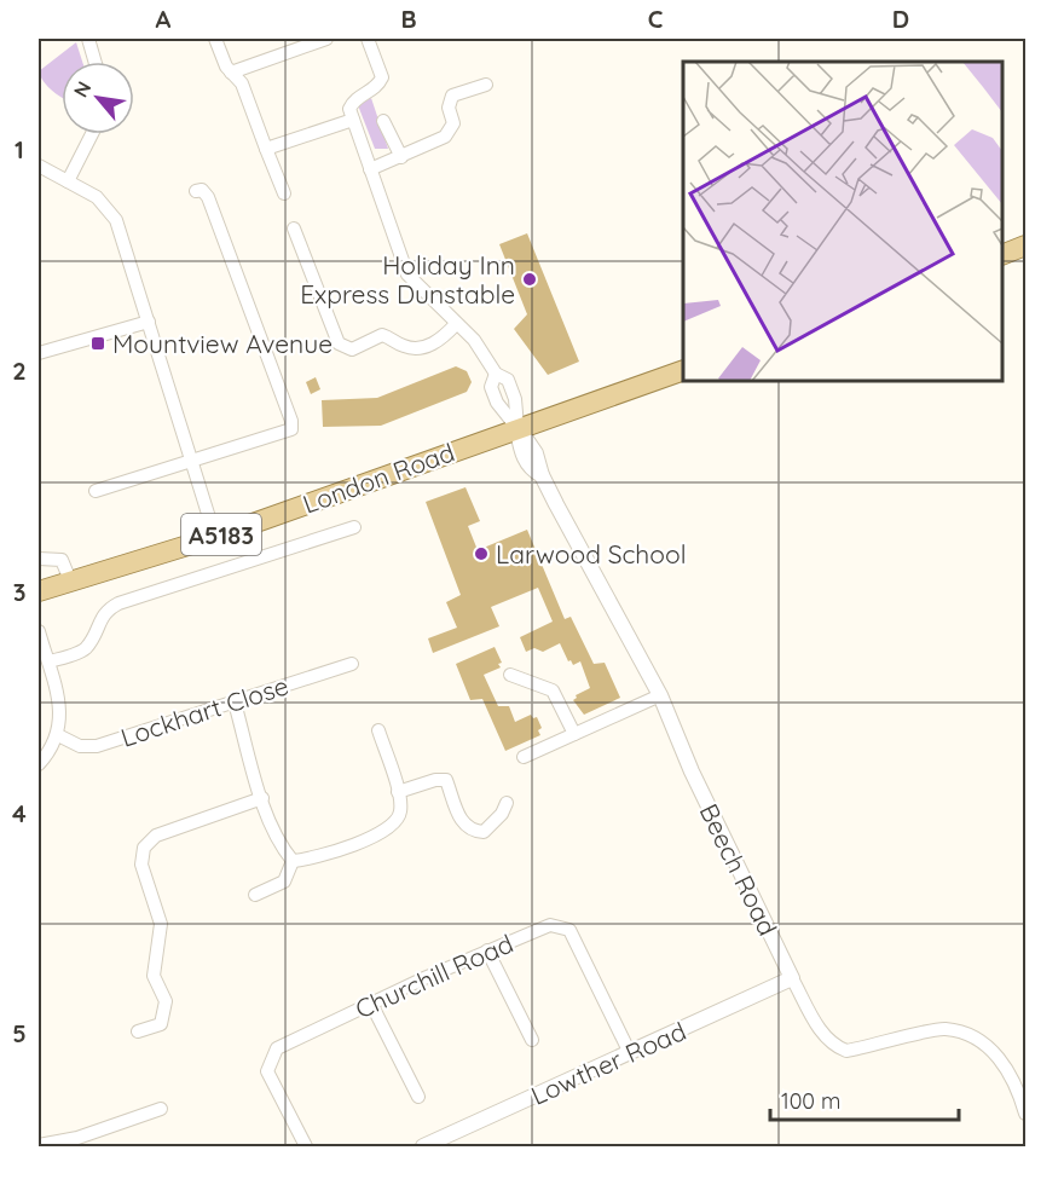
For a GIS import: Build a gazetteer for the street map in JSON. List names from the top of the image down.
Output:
{
  "streets": {
    "main road": ["London Road", "A5183"],
    "street": [
      "Lockhart Close",
      "Beech Road",
      "Churchill Road",
      "Lowther Road"
    ]
  },
  "crossings": [
    ["London Road", "Beech Road"],
    ["Beech Road", "Lowther Road"],
    ["Churchill Road", "Lowther Road"]
  ],
  "places": {
    "other": ["Holiday Inn Express Dunstable", "Larwood School"],
    "transit": ["Mountview Avenue"]
  },
  "scale_bar": "100 m",
  "north": "top left",
  "grid": {
    "columns": [
      "A",
      "B",
      "C",
      "D"
    ],
    "rows": [
      "1",
      "2",
      "3",
      "4",
      "5"
    ]
  }
}
